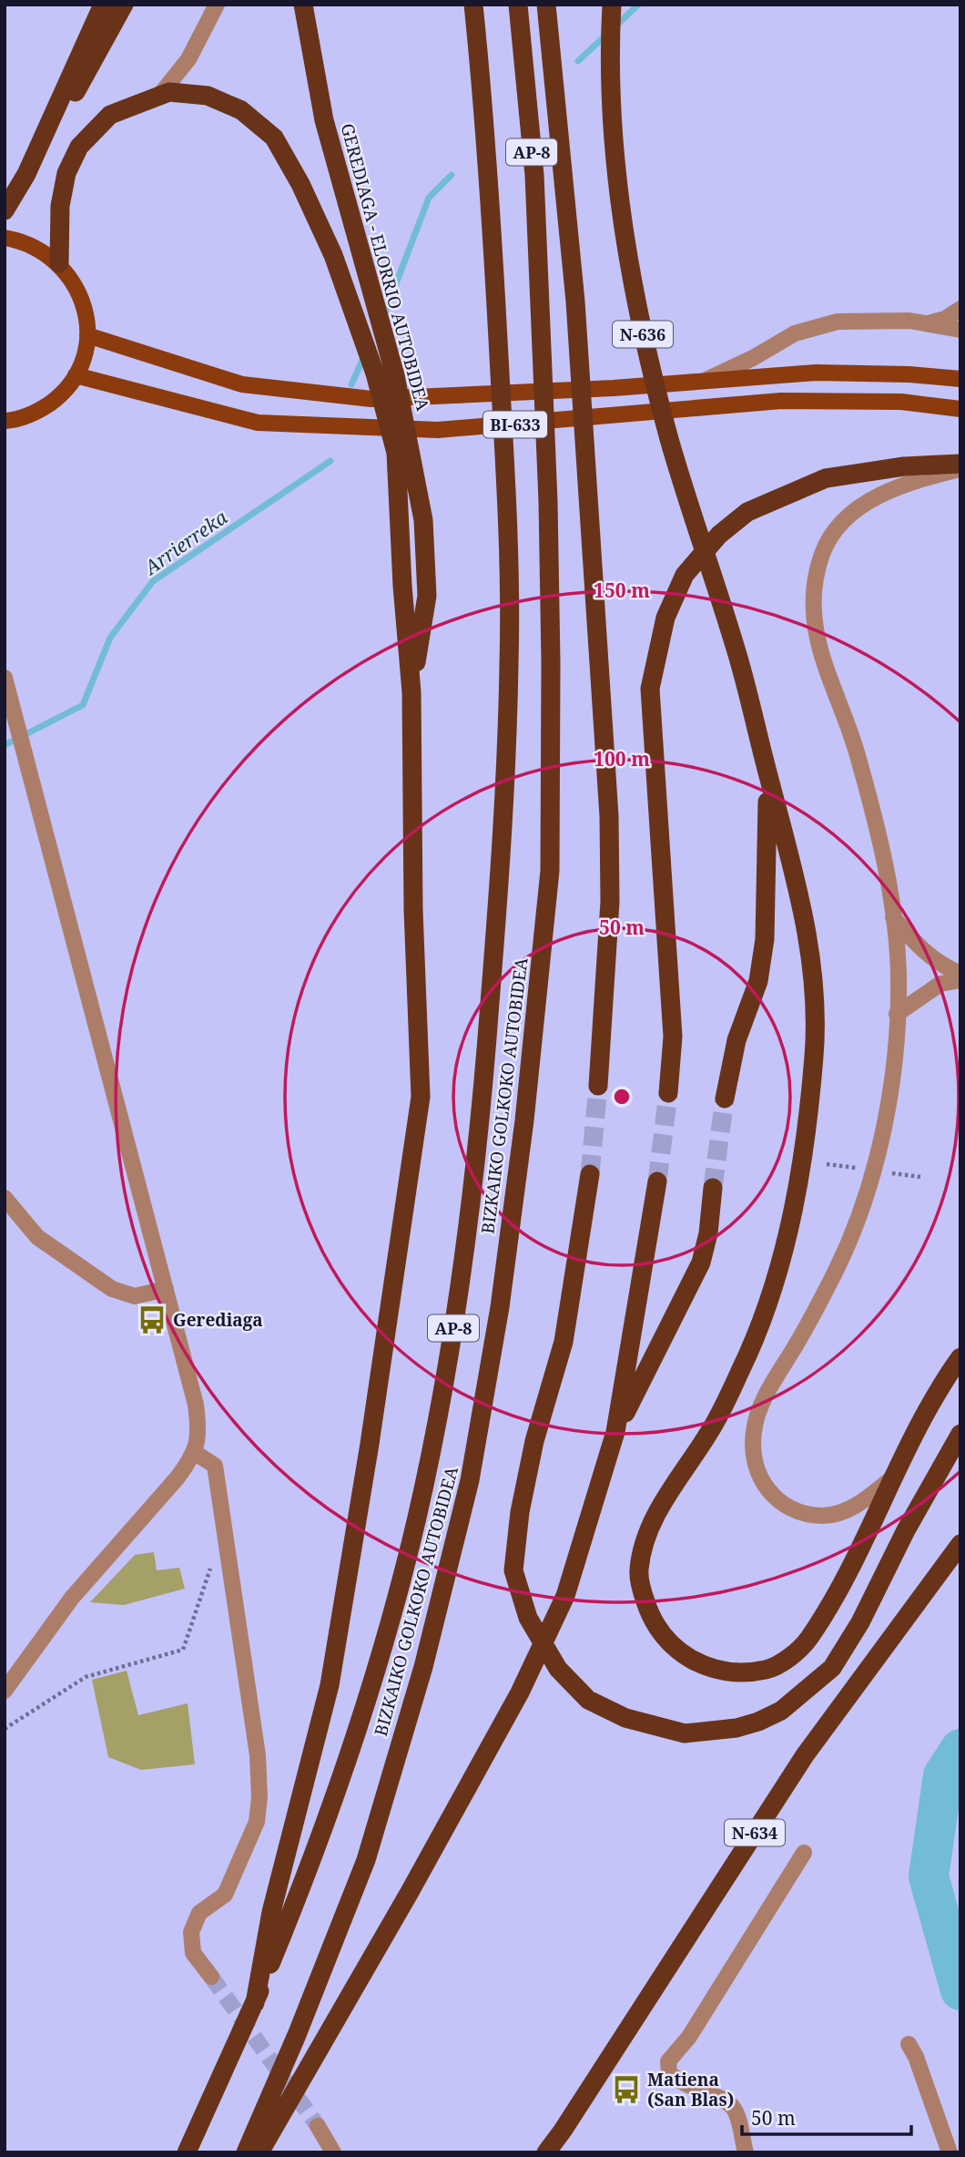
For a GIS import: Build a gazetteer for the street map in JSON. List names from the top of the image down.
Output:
{
  "streets": {
    "highway": [
      "AP-8",
      "GEREDIAGA - ELORRIO AUTOBIDEA",
      "N-636",
      "BIZKAIKO GOLKOKO AUTOBIDEA",
      "N-634"
    ],
    "main road": ["BI-633"]
  },
  "water": ["Arrierreka"],
  "places": {
    "bus stop": ["Gerediaga", "Matiena (San Blas)"]
  },
  "scale_bar": "50 m",
  "rings": ["150 m", "100 m", "50 m"]
}
